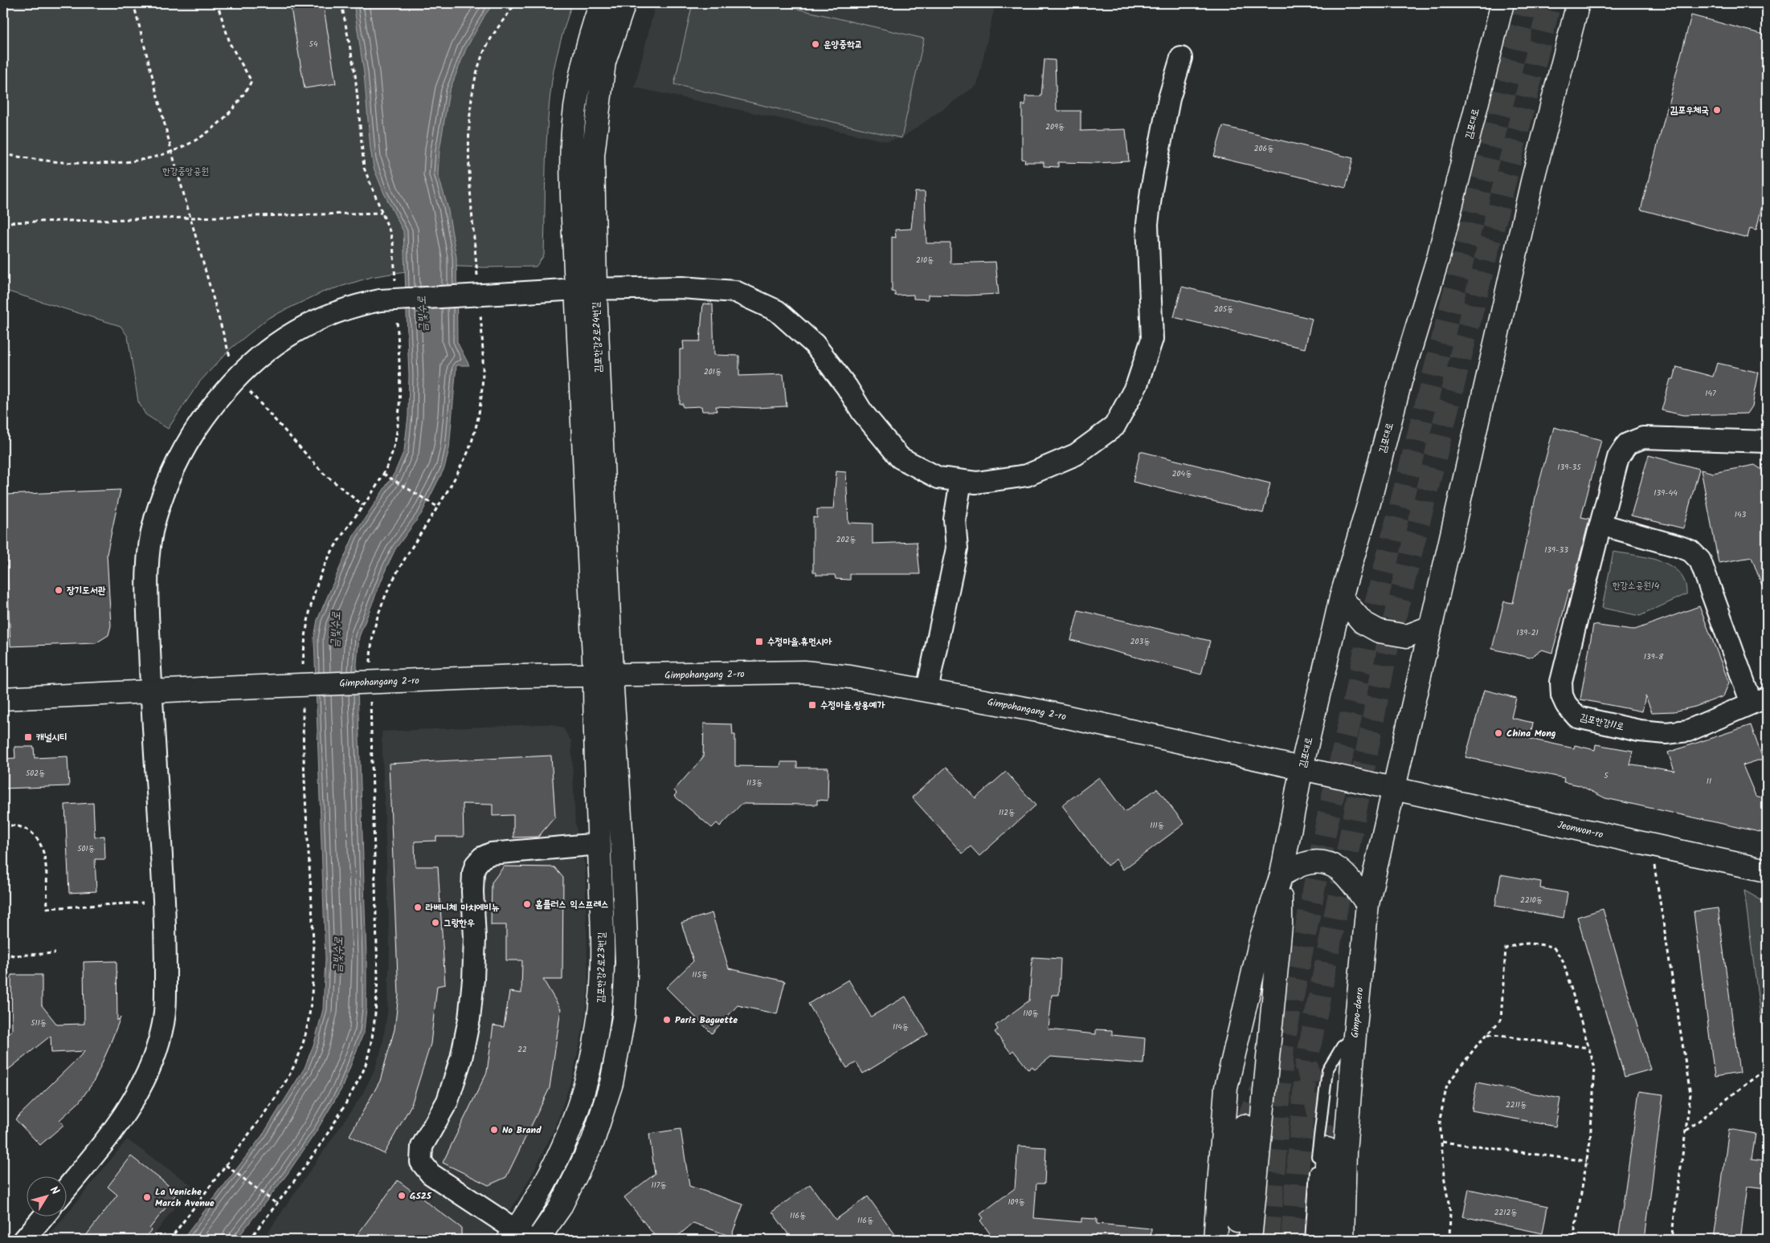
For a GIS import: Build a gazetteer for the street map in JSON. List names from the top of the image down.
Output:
{
  "streets": {
    "street": [
      "김포대로",
      "김포한강2로24번길",
      "Gimpohangang 2-ro",
      "김포한강11로",
      "Jeonwon-ro",
      "김포한강2로23번길",
      "Gimpo-daero"
    ]
  },
  "crossings": [
    ["김포대로", "Gimpohangang 2-ro"],
    ["김포한강2로24번길", "Gimpohangang 2-ro"],
    ["김포한강2로24번길", "김포한강2로23번길"],
    ["Gimpohangang 2-ro", "Jeonwon-ro"],
    ["Gimpohangang 2-ro", "김포한강2로23번길"],
    ["Gimpohangang 2-ro", "Gimpo-daero"],
    ["Jeonwon-ro", "Gimpo-daero"]
  ],
  "water": ["금빛수로"],
  "parks": ["한강중앙공원", "한강소공원14"],
  "places": {
    "other": [
      "운양중학교",
      "김포우체국",
      "장기도서관",
      "China Mong",
      "홈플러스 익스프레스",
      "라베니체 마치에비뉴",
      "그랑한우",
      "Paris Baguette",
      "No Brand",
      "GS25",
      "La Veniche March Avenue"
    ],
    "transit": ["수정마을.휴먼시아", "수정마을.쌍용예가", "캐널시티"]
  },
  "house_numbers": [
    "54",
    "209동",
    "206동",
    "210동",
    "205동",
    "201동",
    "147",
    "139-35",
    "204동",
    "139-44",
    "143",
    "202동",
    "139-33",
    "139-21",
    "203동",
    "139-8",
    "502동",
    "5",
    "11",
    "113동",
    "112동",
    "111동",
    "501동",
    "2210동",
    "115동",
    "110동",
    "511동",
    "114동",
    "22",
    "2211동",
    "117동",
    "109동",
    "2212동",
    "116동",
    "116동"
  ],
  "north": "top right"
}
